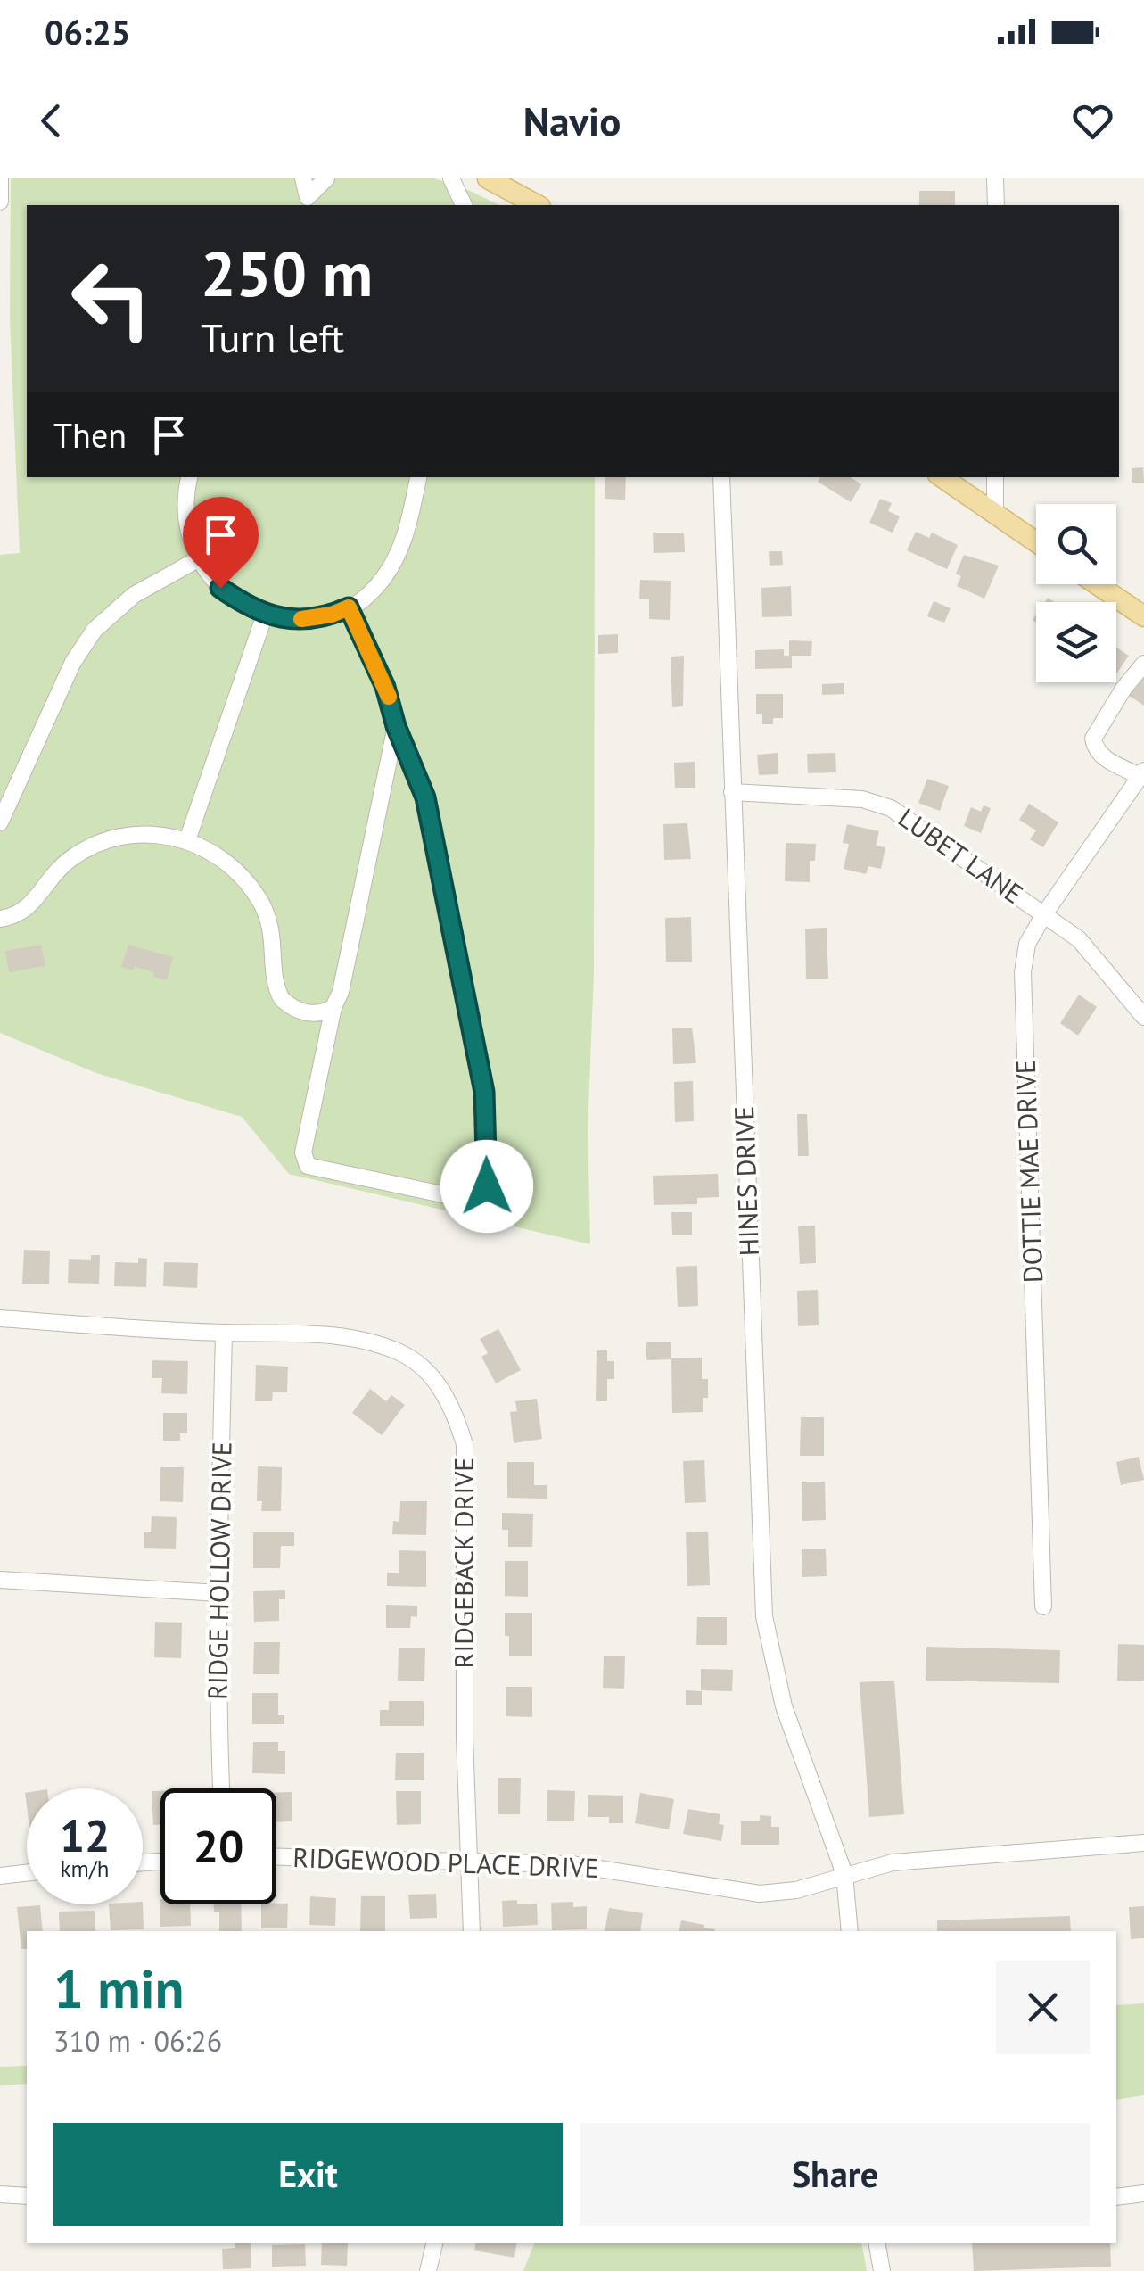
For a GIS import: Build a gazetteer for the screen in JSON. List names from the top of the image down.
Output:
{
  "streets": {
    "street": [
      "LUBET LANE",
      "DOTTIE MAE DRIVE",
      "HINES DRIVE",
      "RIDGEBACK DRIVE",
      "RIDGE HOLLOW DRIVE",
      "RIDGEWOOD PLACE DRIVE"
    ]
  },
  "crossings": [
    ["LUBET LANE", "DOTTIE MAE DRIVE"],
    ["LUBET LANE", "HINES DRIVE"],
    ["HINES DRIVE", "RIDGEWOOD PLACE DRIVE"],
    ["RIDGEBACK DRIVE", "RIDGE HOLLOW DRIVE"],
    ["RIDGEBACK DRIVE", "RIDGEWOOD PLACE DRIVE"]
  ],
  "page": {
    "status": "06:25",
    "header": "Navio",
    "turn": ["250 m", "Turn left"],
    "then": "Then",
    "speed": "12 km/h",
    "limit": "20",
    "heading": ["1 min", "310 m · 06:26"],
    "buttons": ["Exit", "Share"]
  }
}
